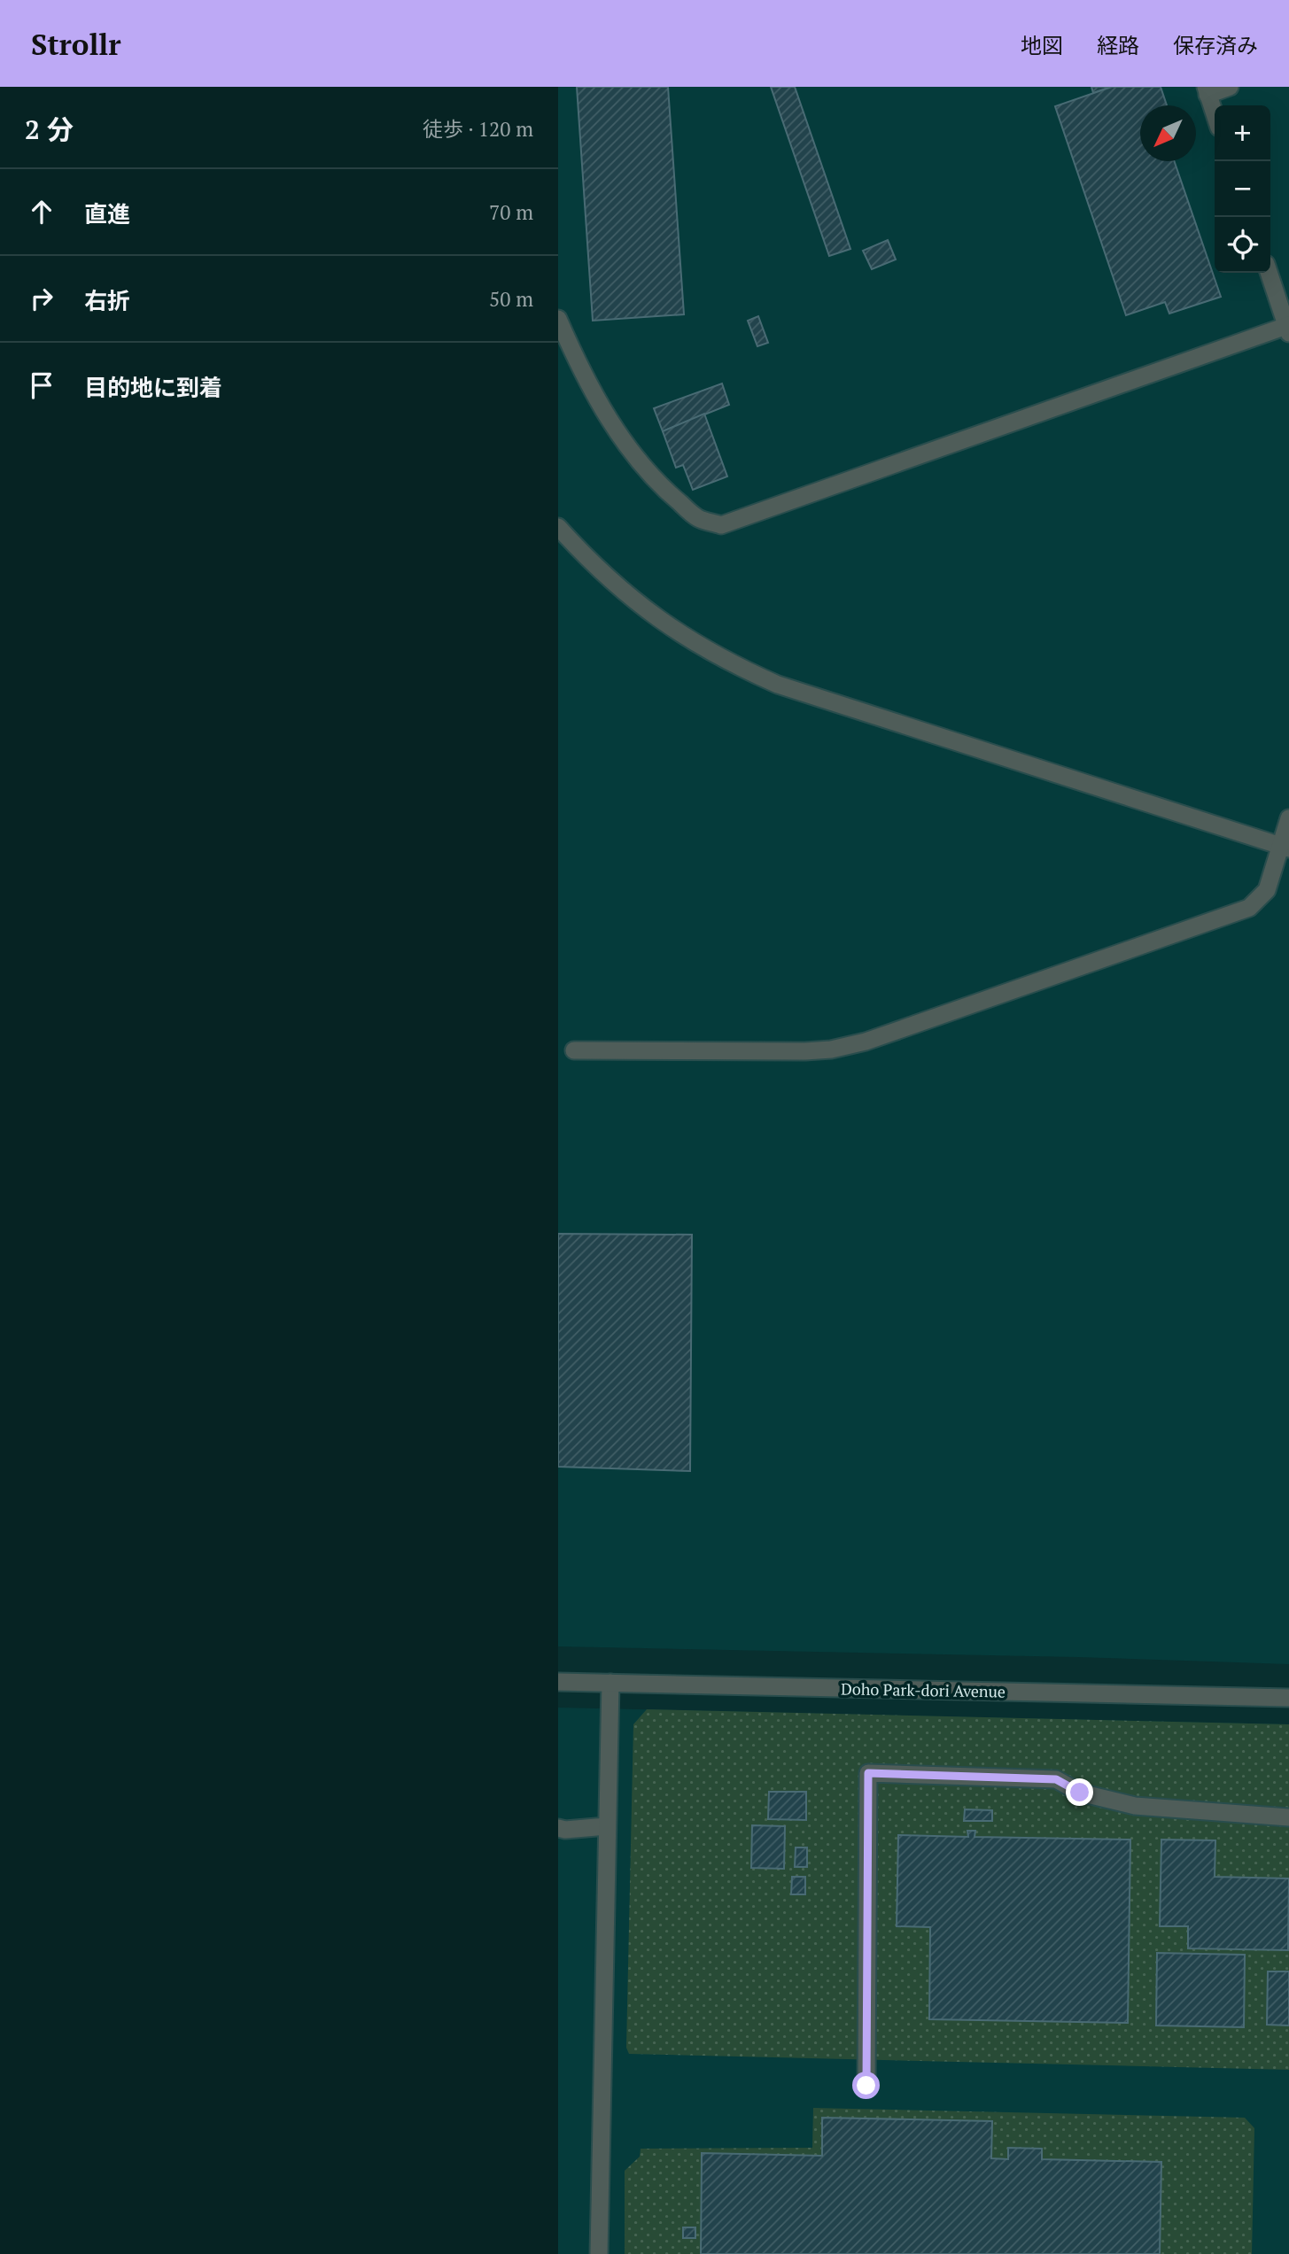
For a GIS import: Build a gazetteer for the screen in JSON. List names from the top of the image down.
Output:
{
  "streets": {
    "street": ["Doho Park-dori Avenue"]
  },
  "north": "bottom left",
  "page": {
    "header": "Strollr",
    "nav": ["地図", "経路", "保存済み"],
    "heading": ["2 分", "徒歩 · 120 m"],
    "map_buttons": ["+", "−"],
    "list": [
      ["直進", "70 m"],
      ["右折", "50 m"],
      "目的地に到着"
    ]
  }
}
